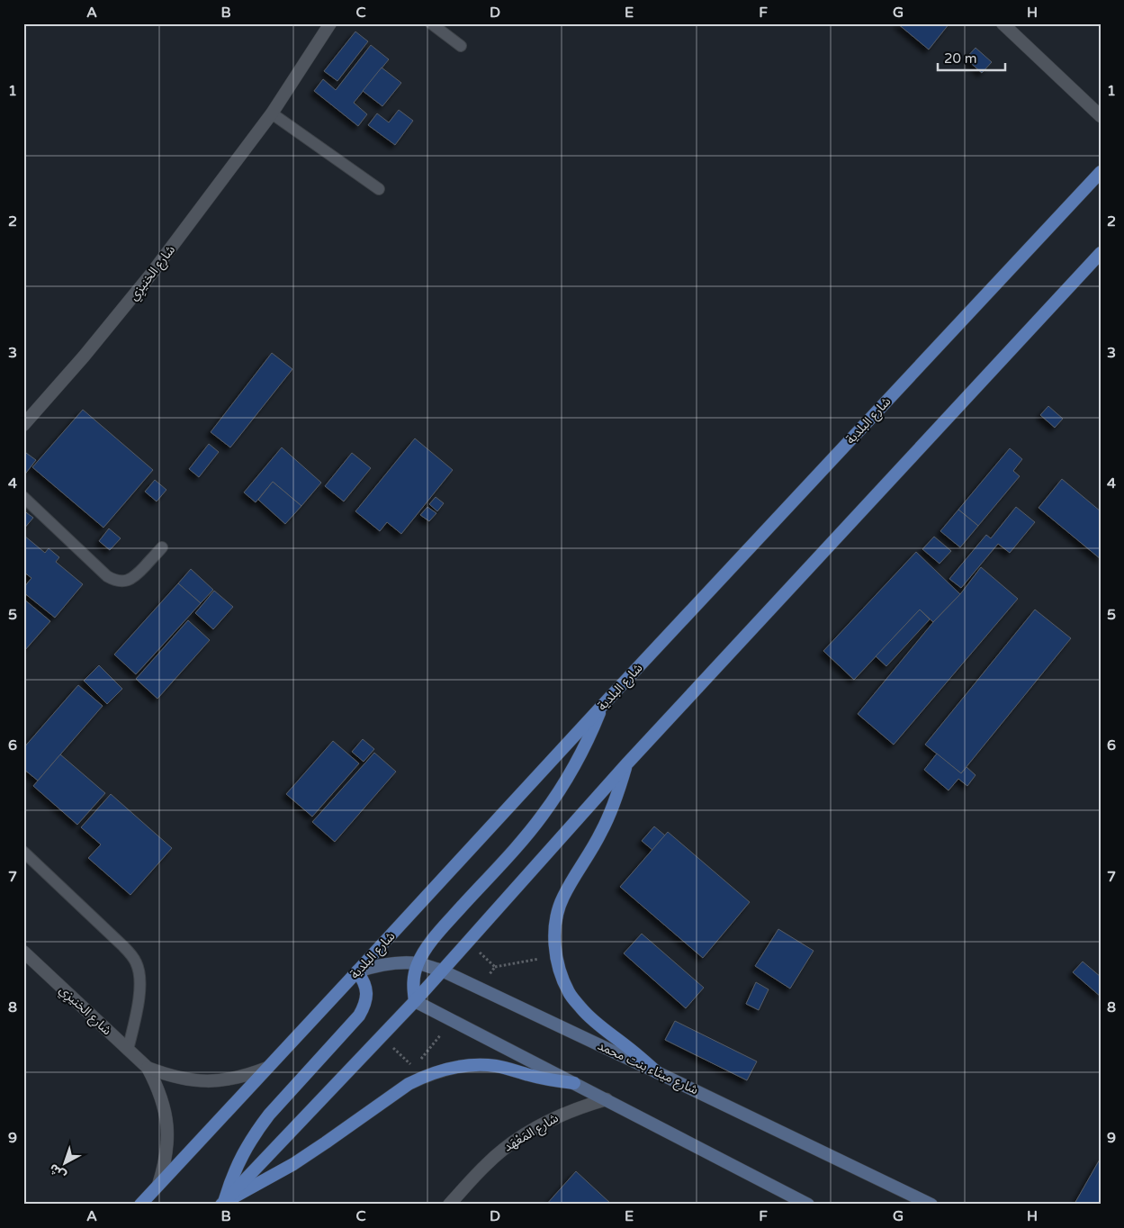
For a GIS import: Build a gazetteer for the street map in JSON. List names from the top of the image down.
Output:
{
  "streets": {
    "main road": ["شارع البلدية", "شارع ميثاء بنت محمد"],
    "street": ["شارع الخنيزِي", "شارع المَعْهَد"]
  },
  "crossings": [
    ["شارع الخنيزِي", "شارع البلدية"],
    ["شارع البلدية", "شارع ميثاء بنت محمد"]
  ],
  "scale_bar": "20 m",
  "north": "bottom left",
  "grid": {
    "columns": [
      "A",
      "B",
      "C",
      "D",
      "E",
      "F",
      "G",
      "H"
    ],
    "rows": [
      "1",
      "2",
      "3",
      "4",
      "5",
      "6",
      "7",
      "8",
      "9"
    ]
  }
}
